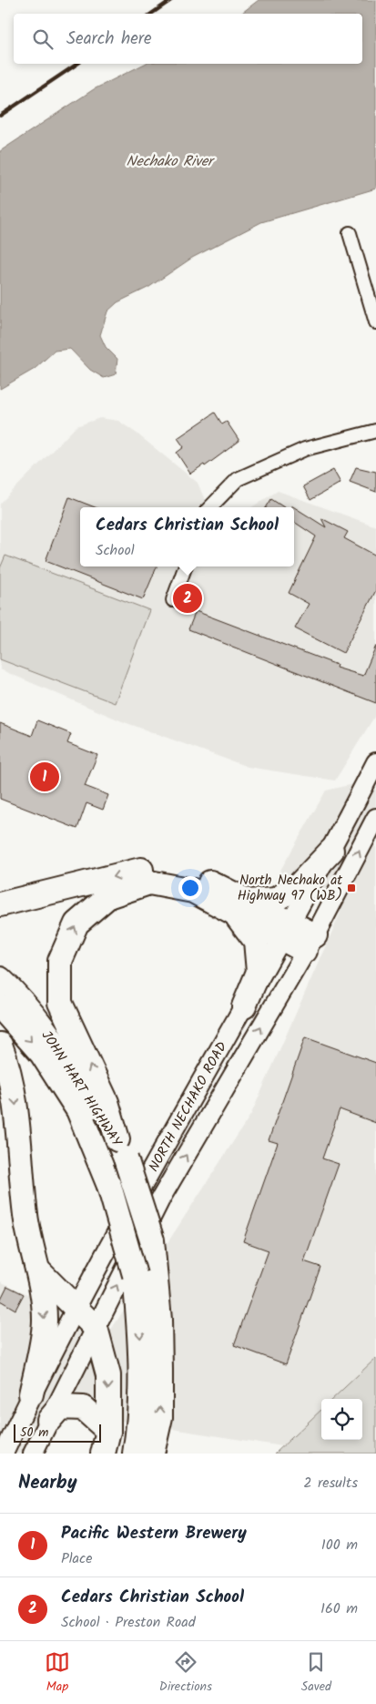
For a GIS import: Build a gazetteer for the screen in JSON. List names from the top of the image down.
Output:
{
  "streets": {
    "highway": ["JOHN HART HIGHWAY"],
    "main road": ["NORTH NECHAKO ROAD"]
  },
  "water": ["Nechako River"],
  "places": {
    "transit": ["North Nechako at Highway 97 (WB)"]
  },
  "scale_bar": "50 m",
  "page": {
    "search": "Search here",
    "popup": ["Cedars Christian School", "School"],
    "pins": ["2", "1"],
    "scale": "50 m",
    "heading": ["Nearby", "2 results"],
    "list": [
      {
        "mark": "1",
        "name": "Pacific Western Brewery",
        "note": "Place",
        "value": "100 m"
      },
      {
        "mark": "2",
        "name": "Cedars Christian School",
        "note": "School · Preston Road",
        "value": "160 m"
      }
    ],
    "nav": ["Map", "Directions", "Saved"]
  }
}
